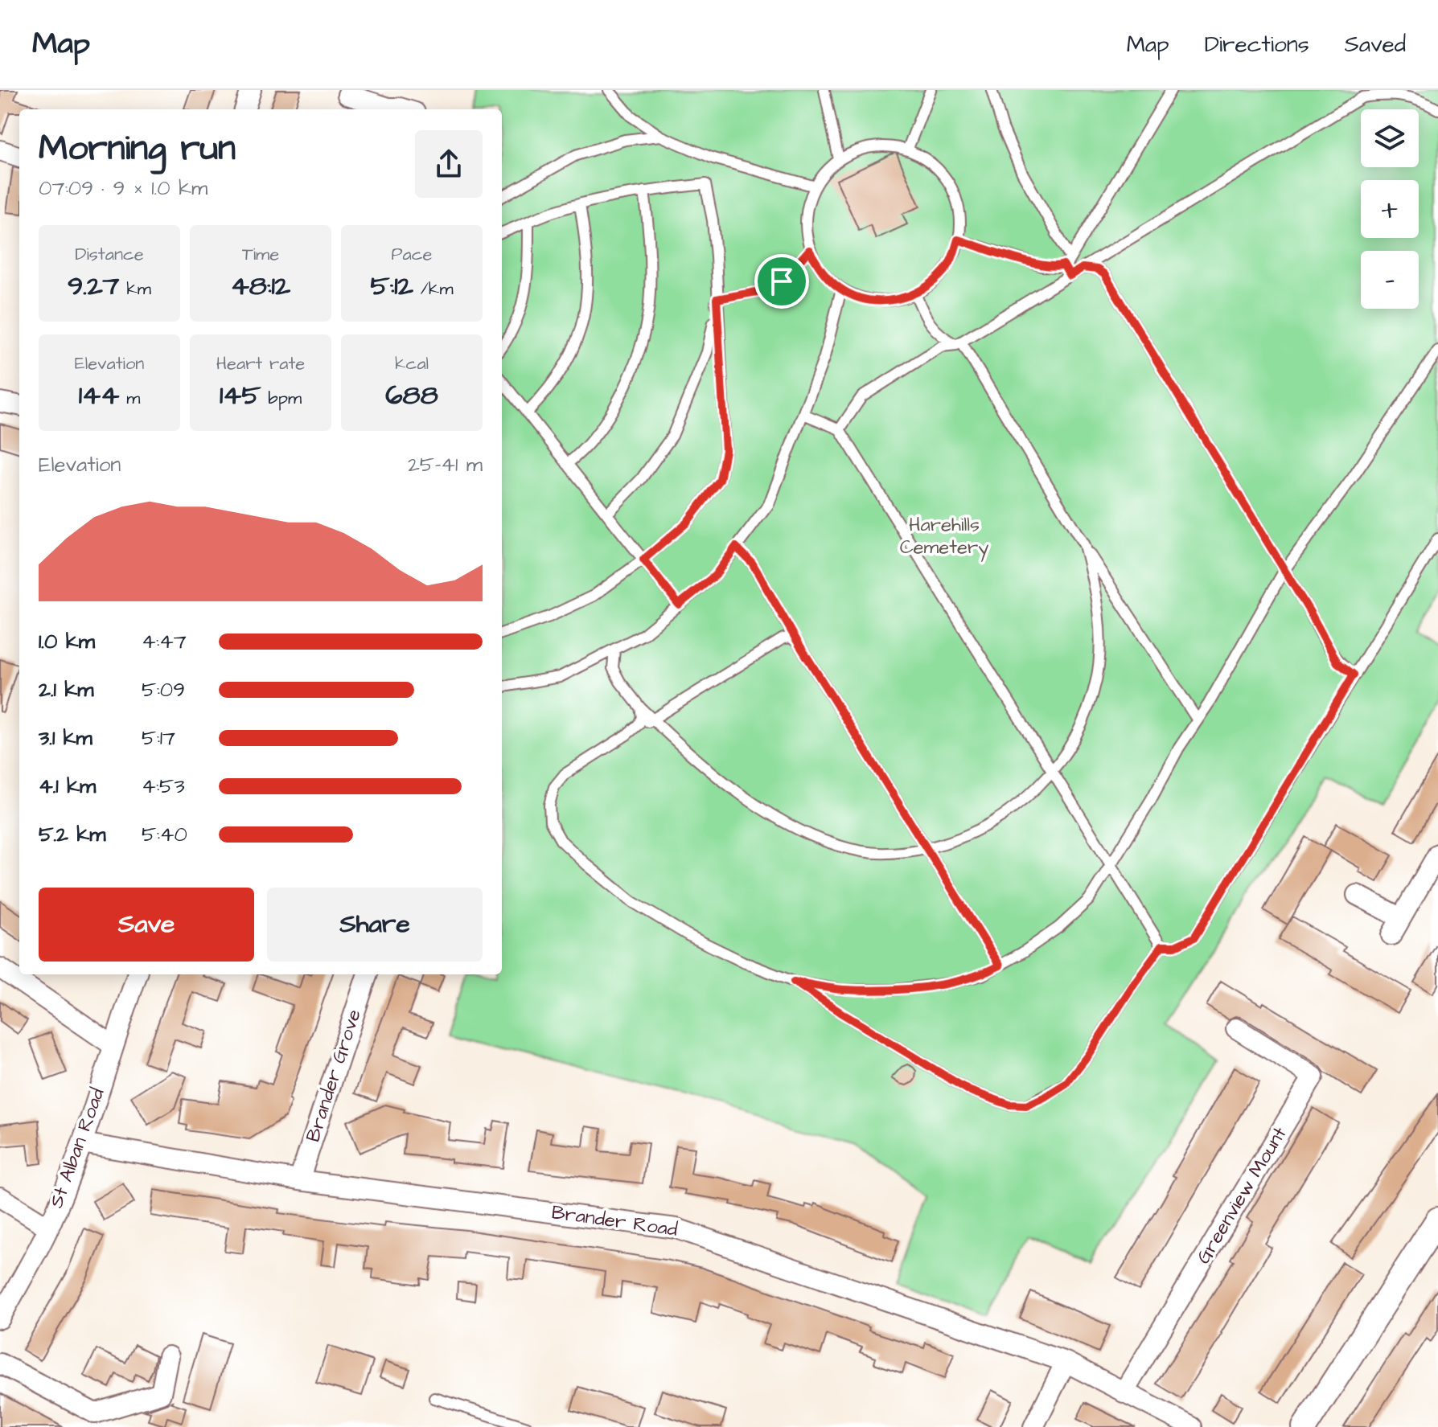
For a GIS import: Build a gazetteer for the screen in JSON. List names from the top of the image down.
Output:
{
  "streets": {
    "street": [
      "Brander Grove",
      "St Alban Road",
      "Greenview Mount",
      "Brander Road"
    ]
  },
  "crossings": [
    ["Brander Grove", "Brander Road"],
    ["St Alban Road", "Brander Road"],
    ["Greenview Mount", "Brander Road"]
  ],
  "parks": ["Harehills Cemetery"],
  "page": {
    "header": "Map",
    "nav": ["Map", "Directions", "Saved"],
    "map_buttons": ["+", "−"],
    "heading": ["Morning run", "07:09 · 9 × 1.0 km"],
    "stats": [
      ["Distance", "9.27 km"],
      ["Time", "48:12"],
      ["Pace", "5:12 /km"],
      ["Elevation", "144 m"],
      ["Heart rate", "145 bpm"],
      ["kcal", "688"]
    ],
    "chart": ["Elevation", "25–41 m"],
    "list": [
      {
        "name": "1.0 km",
        "note": "4:47"
      },
      {
        "name": "2.1 km",
        "note": "5:09"
      },
      {
        "name": "3.1 km",
        "note": "5:17"
      },
      {
        "name": "4.1 km",
        "note": "4:53"
      },
      {
        "name": "5.2 km",
        "note": "5:40"
      }
    ],
    "buttons": ["Save", "Share"]
  }
}
